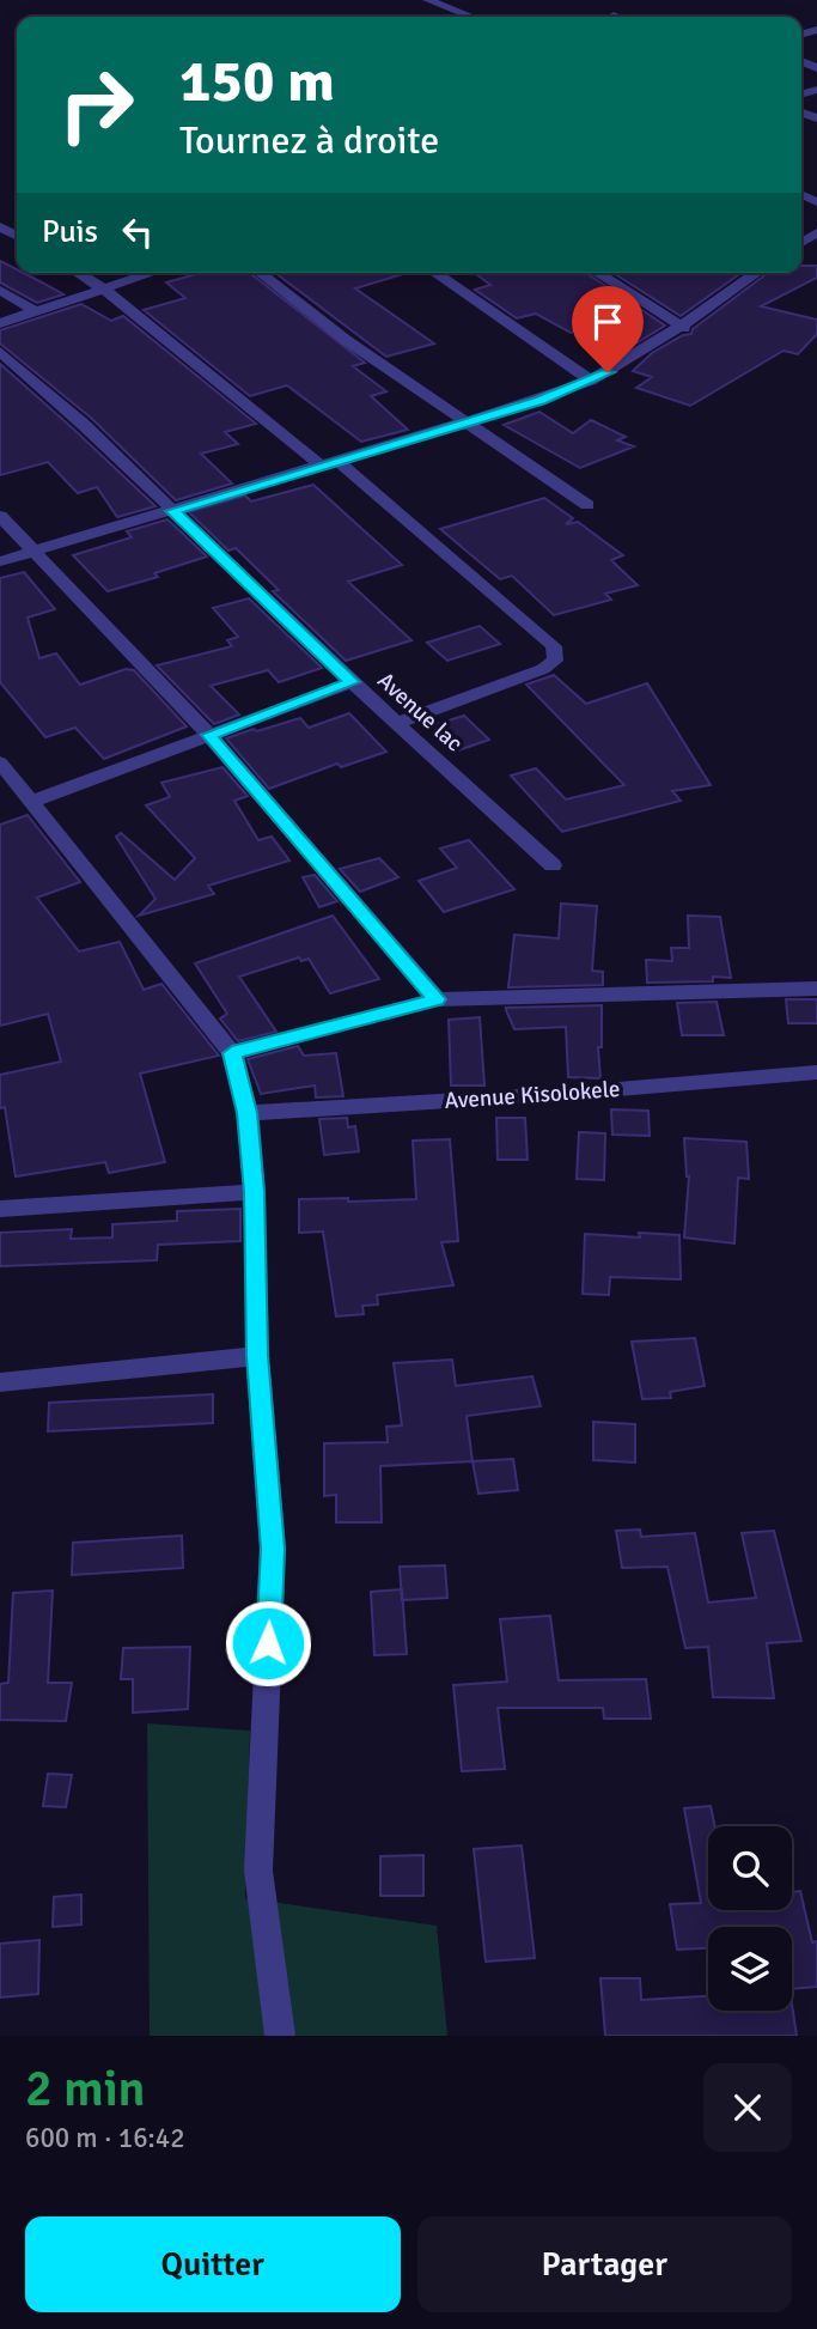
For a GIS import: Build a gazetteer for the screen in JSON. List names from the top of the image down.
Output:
{
  "streets": {
    "street": ["Avenue lac", "Avenue Kisolokele"]
  },
  "page": {
    "turn": ["150 m", "Tournez à droite"],
    "then": "Puis",
    "heading": ["2 min", "600 m · 16:42"],
    "buttons": ["Quitter", "Partager"]
  }
}
